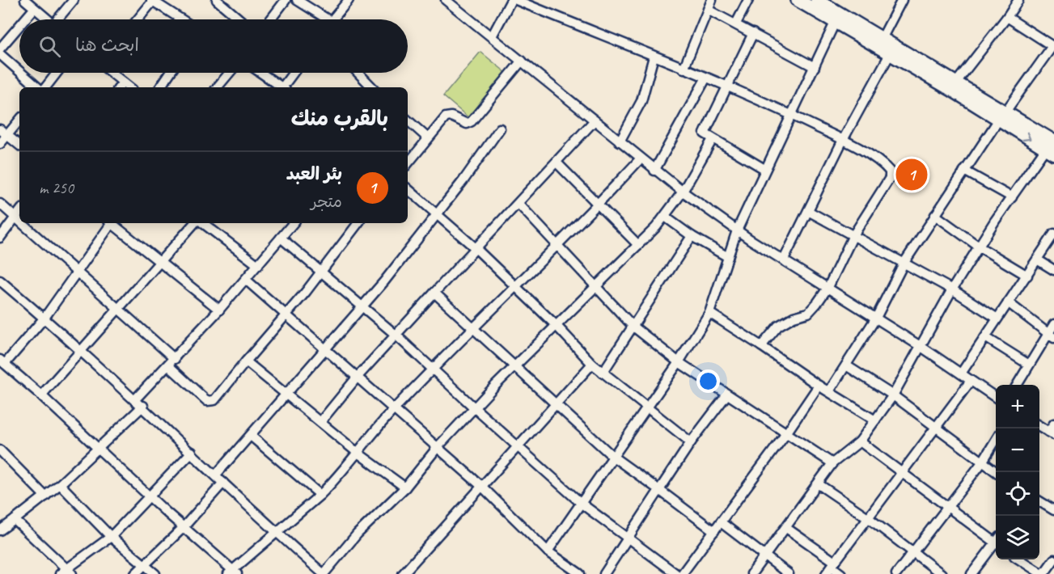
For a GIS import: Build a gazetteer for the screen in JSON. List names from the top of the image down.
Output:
{
  "page": {
    "search": "ابحث هنا",
    "heading": "بالقرب منك",
    "list": [
      {
        "mark": "1",
        "name": "بئر العبد",
        "note": "متجر",
        "value": "250 m"
      }
    ],
    "pins": "1",
    "map_buttons": ["+", "−"]
  }
}
